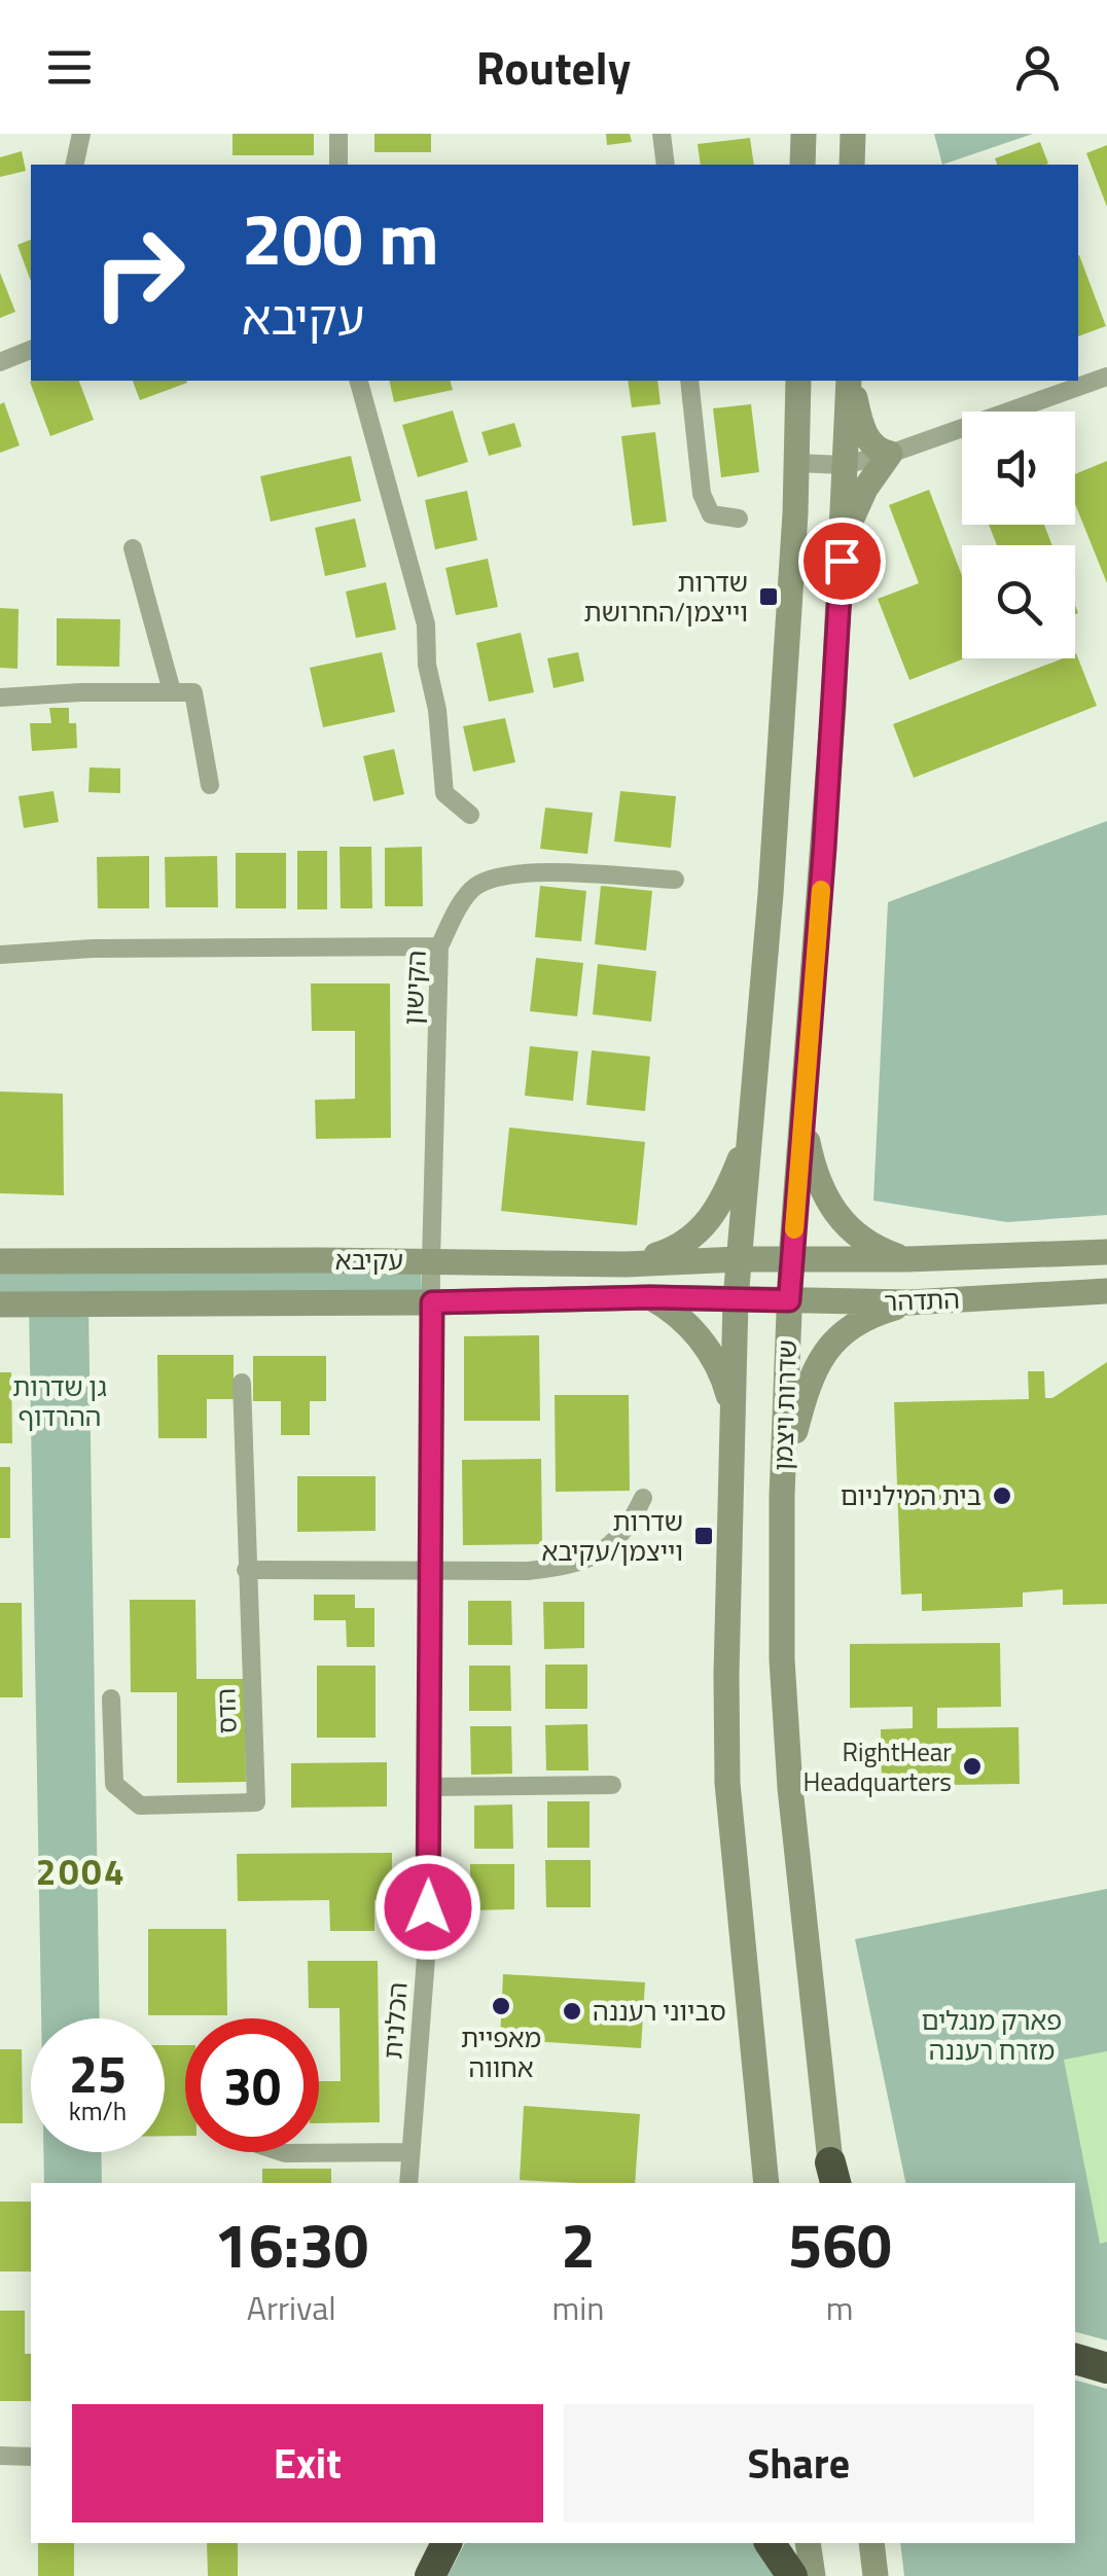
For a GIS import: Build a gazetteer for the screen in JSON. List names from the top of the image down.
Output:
{
  "streets": {
    "main road": ["עקיבא", "התדהר", "שדרות ויצמן"],
    "street": ["הקישון", "הדס", "הכלנית"]
  },
  "crossings": [
    ["הקישון", "עקיבא"],
    ["הקישון", "הכלנית"],
    ["עקיבא", "התדהר"],
    ["עקיבא", "שדרות ויצמן"],
    ["עקיבא", "הכלנית"],
    ["התדהר", "שדרות ויצמן"]
  ],
  "districts": ["2004"],
  "parks": ["גן שדרות ההרדוף", "פארק מנגלים מזרח רעננה"],
  "places": {
    "transit": ["שדרות וייצמן/החרושת", "שדרות וייצמן/עקיבא"],
    "other": [
      "בית המילניום",
      "RightHear Headquarters",
      "מאפיית אחווה",
      "סביוני רעננה"
    ]
  },
  "page": {
    "header": "Routely",
    "turn": ["200 m", "עקיבא"],
    "speed": "25 km/h",
    "limit": "30",
    "eta": [
      "16:30",
      "Arrival",
      "2",
      "min",
      "560",
      "m"
    ],
    "buttons": ["Exit", "Share"]
  }
}
